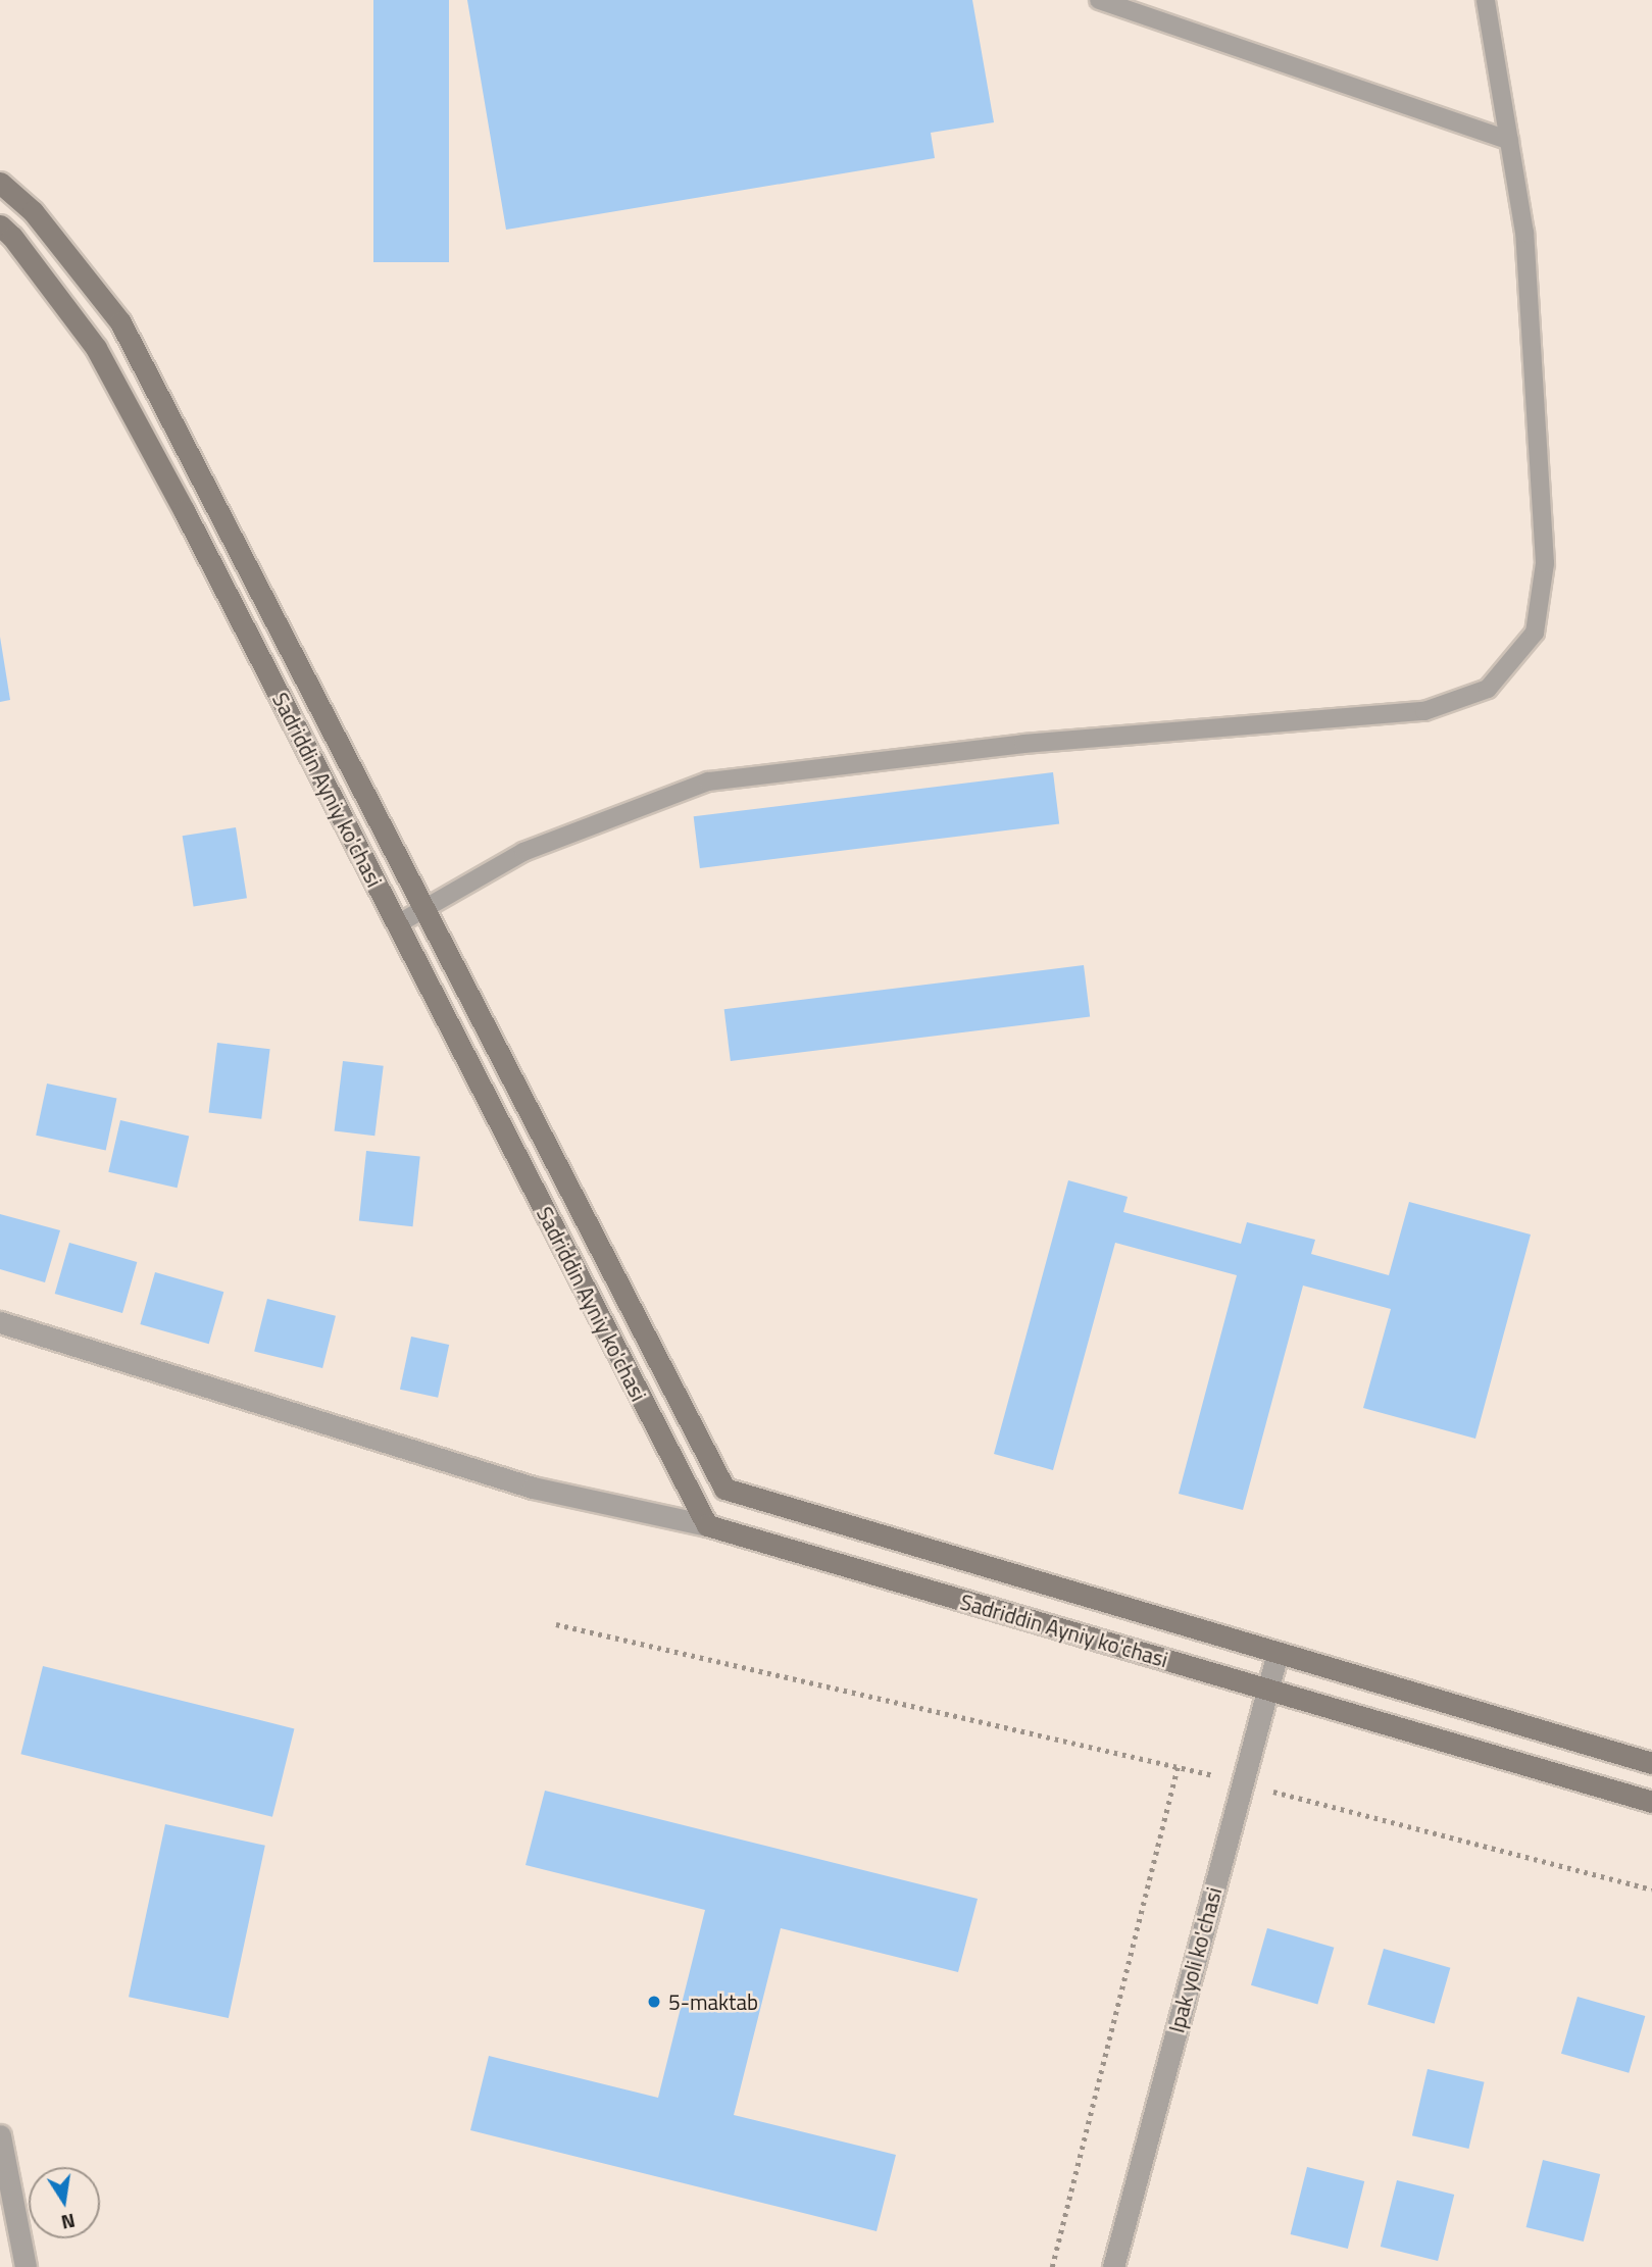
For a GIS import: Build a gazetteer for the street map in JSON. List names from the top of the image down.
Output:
{
  "streets": {
    "main road": ["Sadriddin Ayniy ko'chasi"],
    "street": ["Ipak yoli ko'chasi"]
  },
  "crossings": [
    ["Sadriddin Ayniy ko'chasi", "Ipak yoli ko'chasi"]
  ],
  "places": ["5-maktab"],
  "north": "bottom"
}
